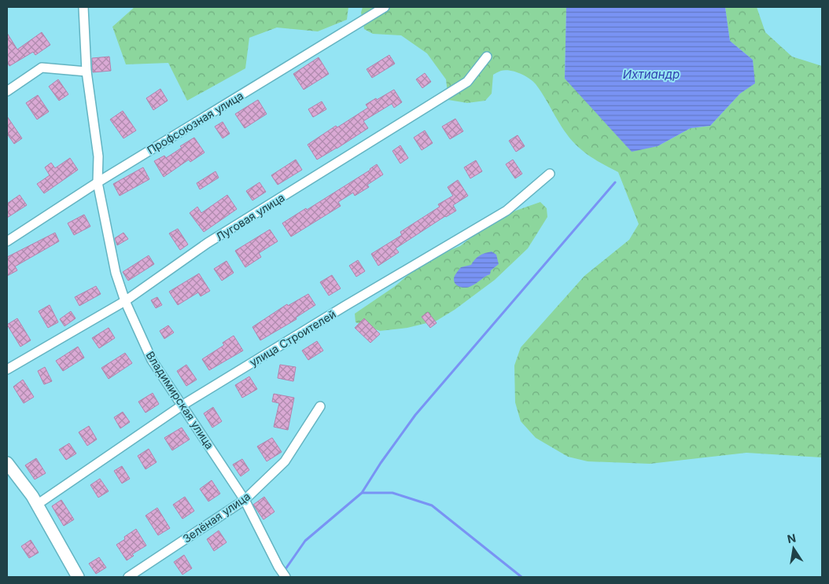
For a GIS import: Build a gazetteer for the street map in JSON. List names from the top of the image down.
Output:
{
  "streets": {
    "street": [
      "Профсоюзная улица",
      "Луговая улица",
      "улица Строителей",
      "Владимирская улица",
      "Зелёная улица"
    ]
  },
  "crossings": [
    ["Профсоюзная улица", "Владимирская улица"],
    ["Луговая улица", "Владимирская улица"],
    ["улица Строителей", "Владимирская улица"],
    ["Владимирская улица", "Зелёная улица"]
  ],
  "water": ["Ихтиандр"],
  "north": "top"
}
